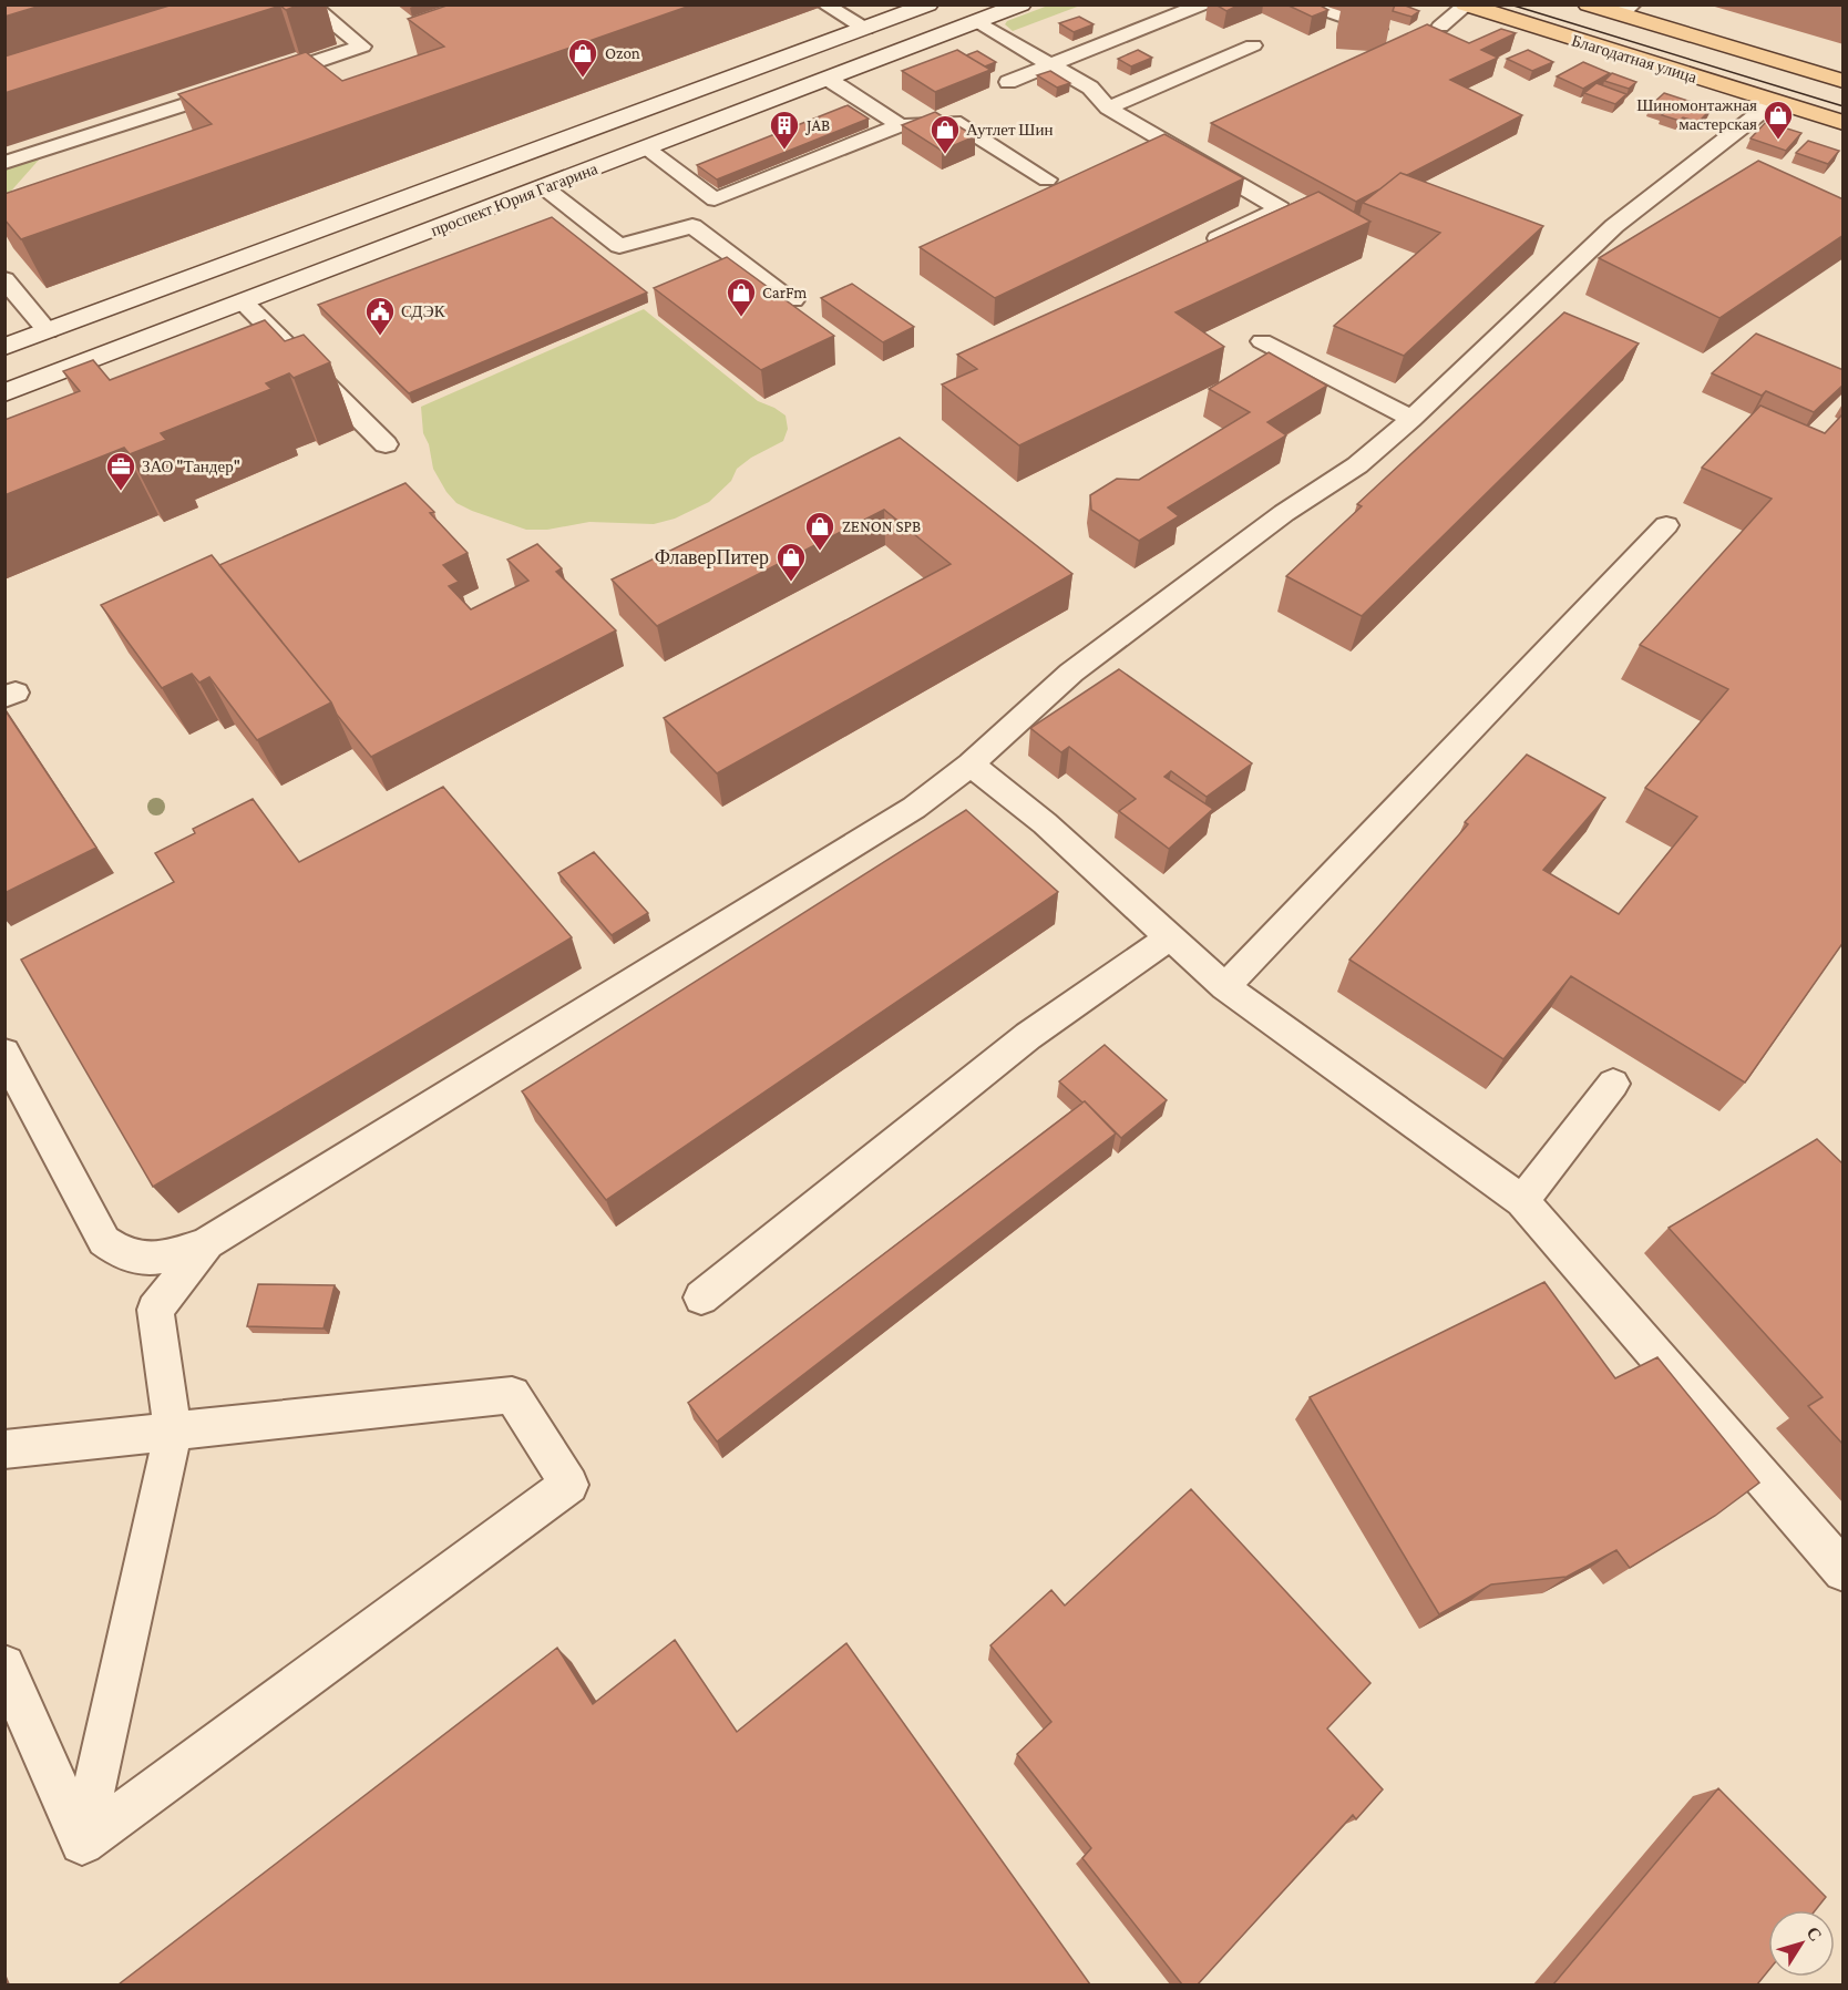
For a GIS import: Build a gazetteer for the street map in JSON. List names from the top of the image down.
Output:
{
  "streets": {
    "main road": ["Благодатная улица", "проспект Юрия Гагарина"]
  },
  "places": {
    "shop": [
      "Ozon",
      "Шиномонтажная мастерская",
      "Аутлет Шин",
      "CarFm",
      "ZENON SPB",
      "ФлаверПитер"
    ],
    "building": ["JAB"],
    "public building": ["СДЭК"],
    "office": ["ЗАО \"Тандер\""]
  },
  "north": "top right"
}
